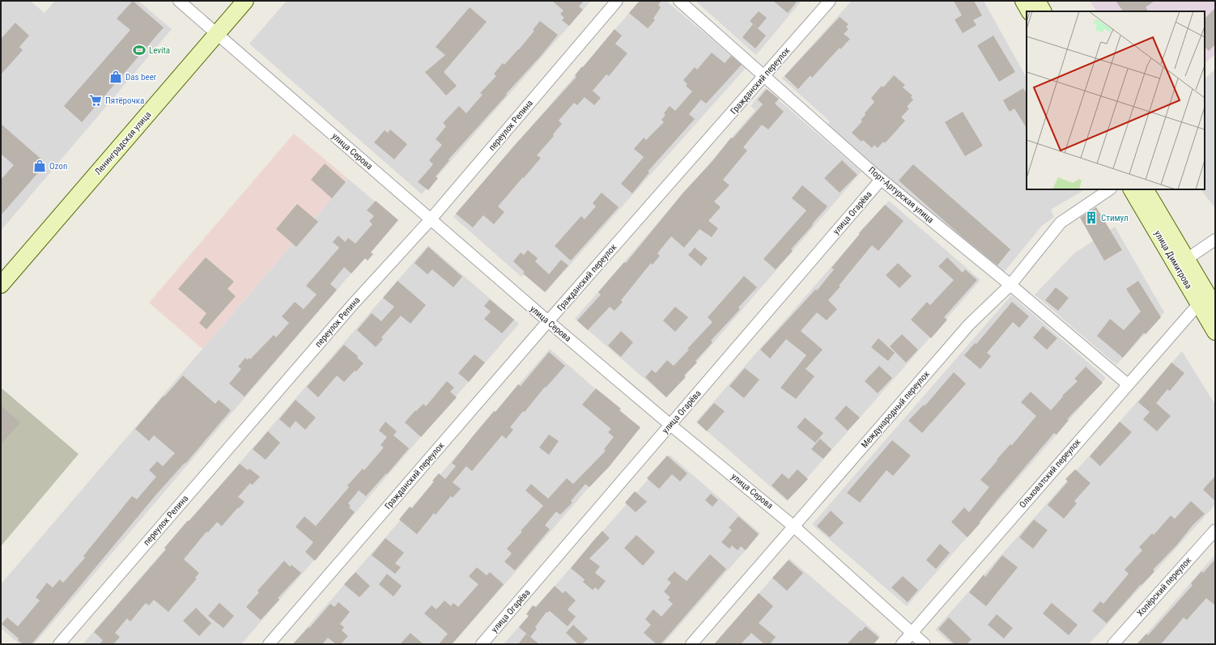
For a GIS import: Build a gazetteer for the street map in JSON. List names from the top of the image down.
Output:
{
  "streets": {
    "main road": ["Ленинградская улица", "улица Димитрова"],
    "street": [
      "Гражданский переулок",
      "переулок Репина",
      "улица Серова",
      "Порт-Артурская улица",
      "улица Огарёва",
      "Международный переулок",
      "Ольховатский переулок",
      "Хопёрский переулок"
    ]
  },
  "crossings": [
    ["Гражданский переулок", "улица Серова"],
    ["Гражданский переулок", "Порт-Артурская улица"],
    ["переулок Репина", "улица Серова"],
    ["Ленинградская улица", "улица Серова"],
    ["улица Серова", "улица Огарёва"],
    ["улица Серова", "Международный переулок"],
    ["улица Серова", "Ольховатский переулок"],
    ["Порт-Артурская улица", "улица Огарёва"],
    ["Порт-Артурская улица", "Международный переулок"],
    ["Порт-Артурская улица", "Ольховатский переулок"],
    ["улица Димитрова", "Ольховатский переулок"]
  ],
  "places": {
    "sports": ["Levita"],
    "shop": ["Das beer", "Ozon"],
    "supermarket": ["Пятёрочка"],
    "building": ["Стимул"]
  }
}
